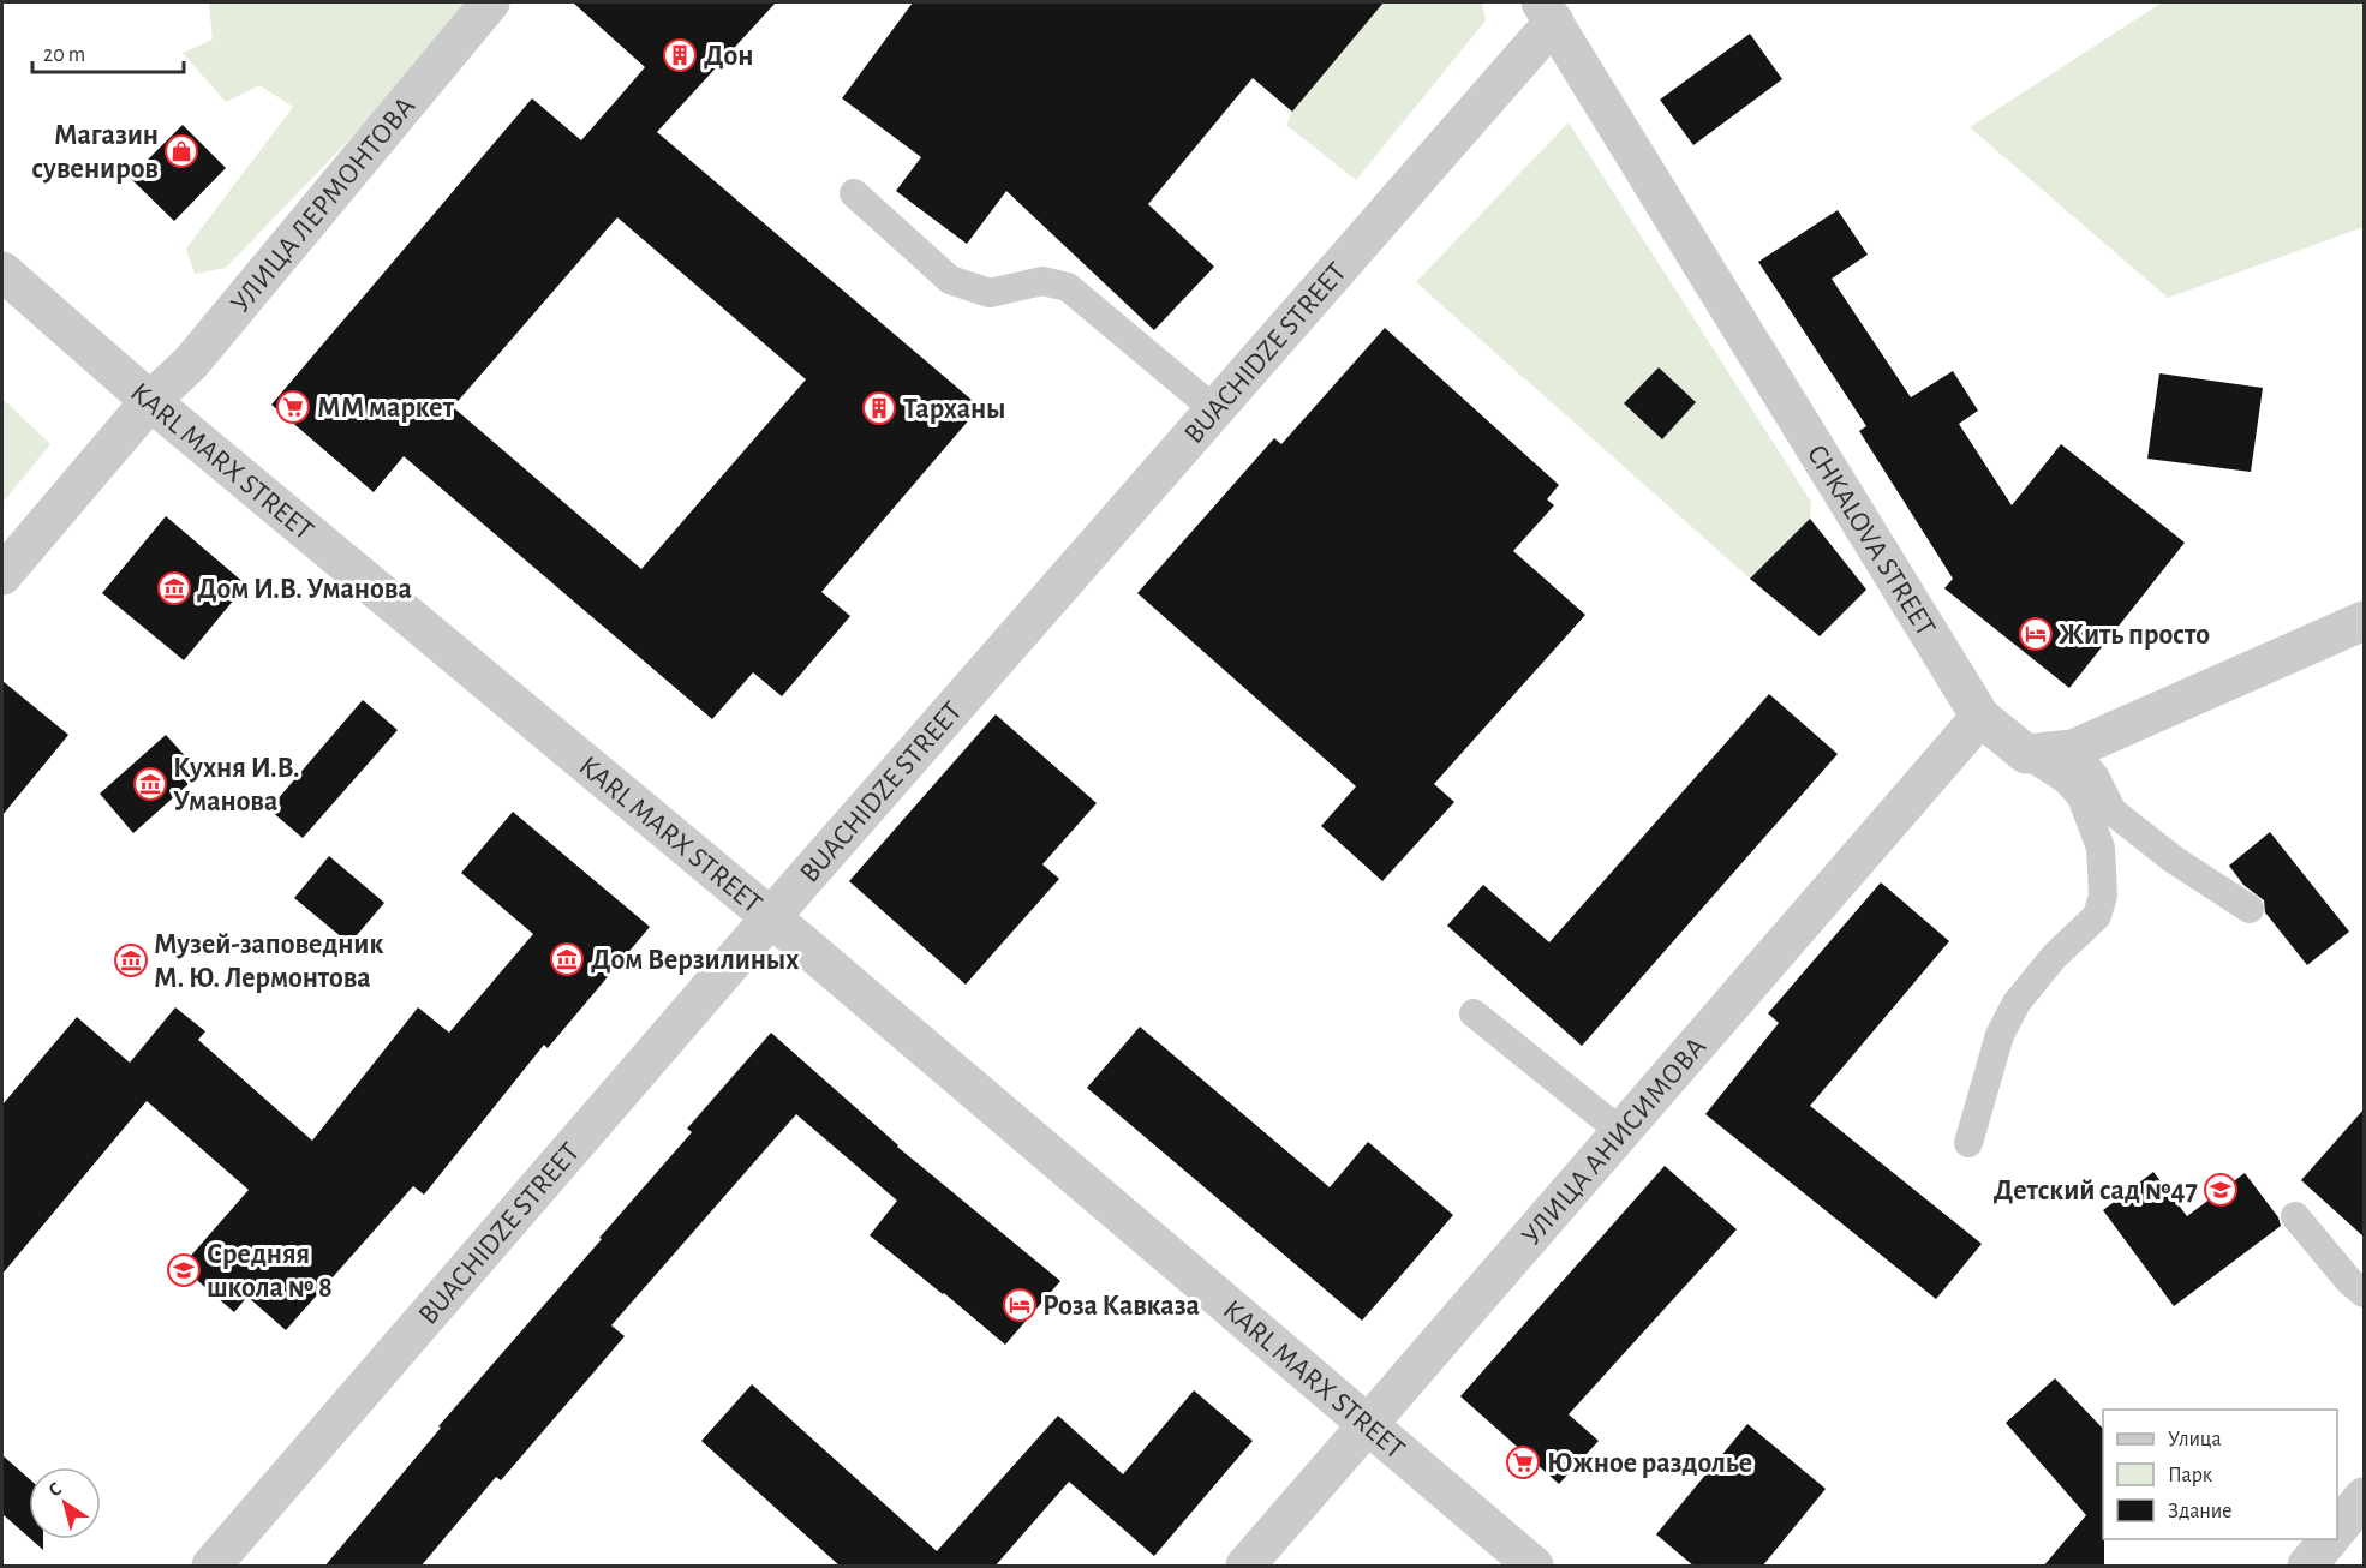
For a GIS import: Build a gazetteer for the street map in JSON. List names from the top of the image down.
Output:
{
  "streets": {
    "street": [
      "УЛИЦА ЛЕРМОНТОВА",
      "BUACHIDZE STREET",
      "KARL MARX STREET",
      "CHKALOVA STREET",
      "УЛИЦА АНИСИМОВА"
    ]
  },
  "crossings": [
    ["УЛИЦА ЛЕРМОНТОВА", "KARL MARX STREET"],
    ["BUACHIDZE STREET", "KARL MARX STREET"],
    ["BUACHIDZE STREET", "CHKALOVA STREET"],
    ["KARL MARX STREET", "УЛИЦА АНИСИМОВА"],
    ["CHKALOVA STREET", "УЛИЦА АНИСИМОВА"]
  ],
  "places": {
    "building": ["Дон", "Тарханы"],
    "shop": ["Магазин сувениров"],
    "supermarket": ["ММ маркет", "Южное раздолье"],
    "museum": [
      "Дом И.В. Уманова",
      "Кухня И.В. Уманова",
      "Дом Верзилиных",
      "Музей-заповедник М. Ю. Лермонтова"
    ],
    "hotel": ["Жить просто", "Роза Кавказа"],
    "school or university": ["Детский сад №47", "Средняя школа № 8"]
  },
  "legend": ["Улица", "Парк", "Здание"],
  "scale_bar": "20 m",
  "north": "top left"
}
